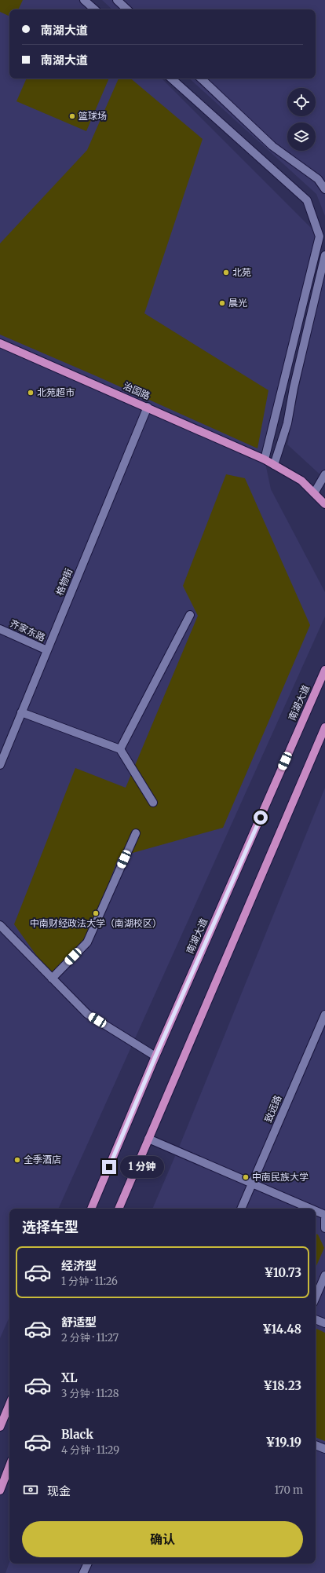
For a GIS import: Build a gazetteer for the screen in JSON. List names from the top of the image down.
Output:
{
  "streets": {
    "main road": ["治国路", "南湖大道"],
    "street": ["格物街", "齐家东路", "致远路"]
  },
  "crossings": [
    ["治国路", "格物街"],
    ["格物街", "齐家东路"]
  ],
  "places": [
    "篮球场",
    "北苑",
    "晨光",
    "北苑超市",
    "中南财经政法大学（南湖校区）",
    "全季酒店",
    "中南民族大学"
  ],
  "page": {
    "banner": ["南湖大道", "南湖大道"],
    "bubble": "1 分钟",
    "heading": "选择车型",
    "list": [
      {
        "name": "经济型",
        "note": "1 分钟 · 11:26",
        "value": "¥10.73"
      },
      {
        "name": "舒适型",
        "note": "2 分钟 · 11:27",
        "value": "¥14.48"
      },
      {
        "name": "XL",
        "note": "3 分钟 · 11:28",
        "value": "¥18.23"
      },
      {
        "name": "Black",
        "note": "4 分钟 · 11:29",
        "value": "¥19.19"
      }
    ],
    "pay": ["现金", "170 m"],
    "buttons": "确认"
  }
}
